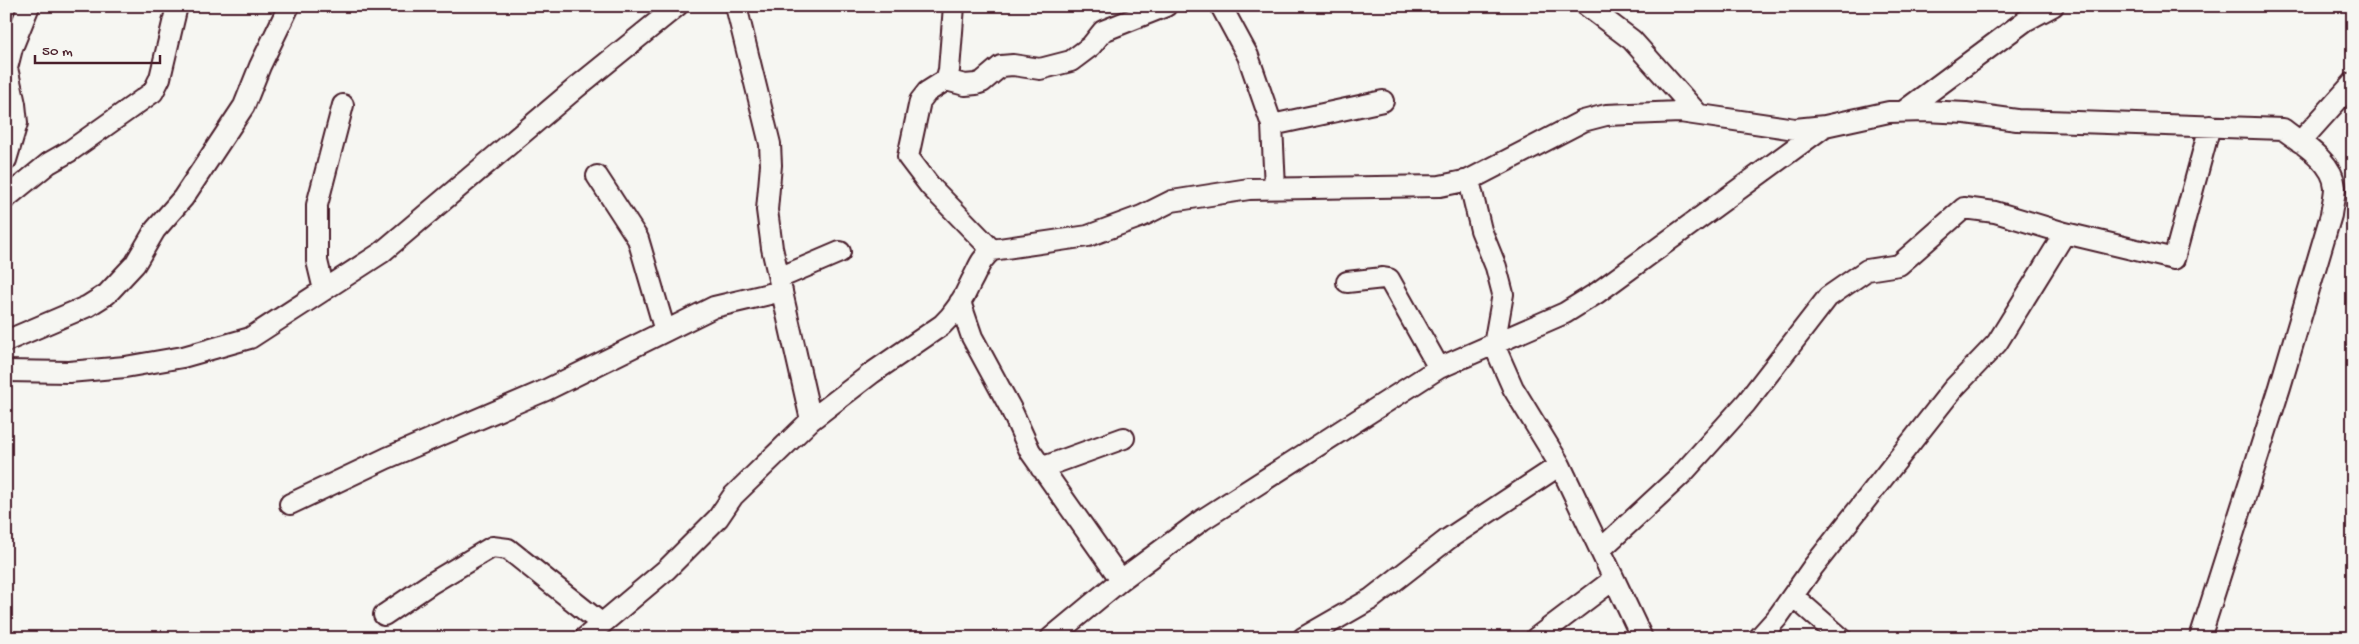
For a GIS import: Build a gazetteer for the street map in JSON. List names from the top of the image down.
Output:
{
  "scale_bar": "50 m"
}
